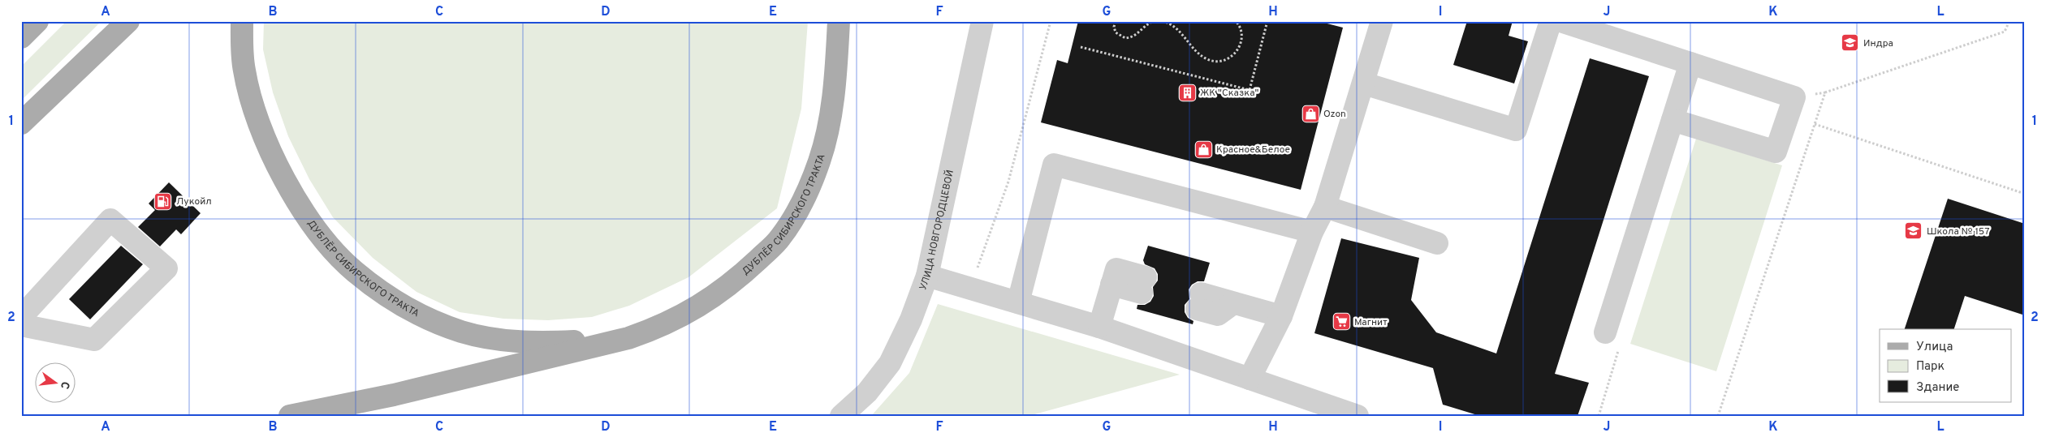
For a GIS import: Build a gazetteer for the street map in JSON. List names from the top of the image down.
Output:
{
  "streets": {
    "main road": ["ДУБЛЁР СИБИРСКОГО ТРАКТА"],
    "street": ["УЛИЦА НОВГОРОДЦЕВОЙ"]
  },
  "places": {
    "school or university": ["Индра", "Школа № 157"],
    "building": ["ЖК \"Сказка\""],
    "shop": ["Ozon", "Красное&Белое"],
    "fuel station": ["Лукойл"],
    "supermarket": ["Магнит"]
  },
  "legend": ["Улица", "Парк", "Здание"],
  "north": "right",
  "grid": {
    "columns": [
      "A",
      "B",
      "C",
      "D",
      "E",
      "F",
      "G",
      "H",
      "I",
      "J",
      "K",
      "L"
    ],
    "rows": ["1", "2"]
  }
}
